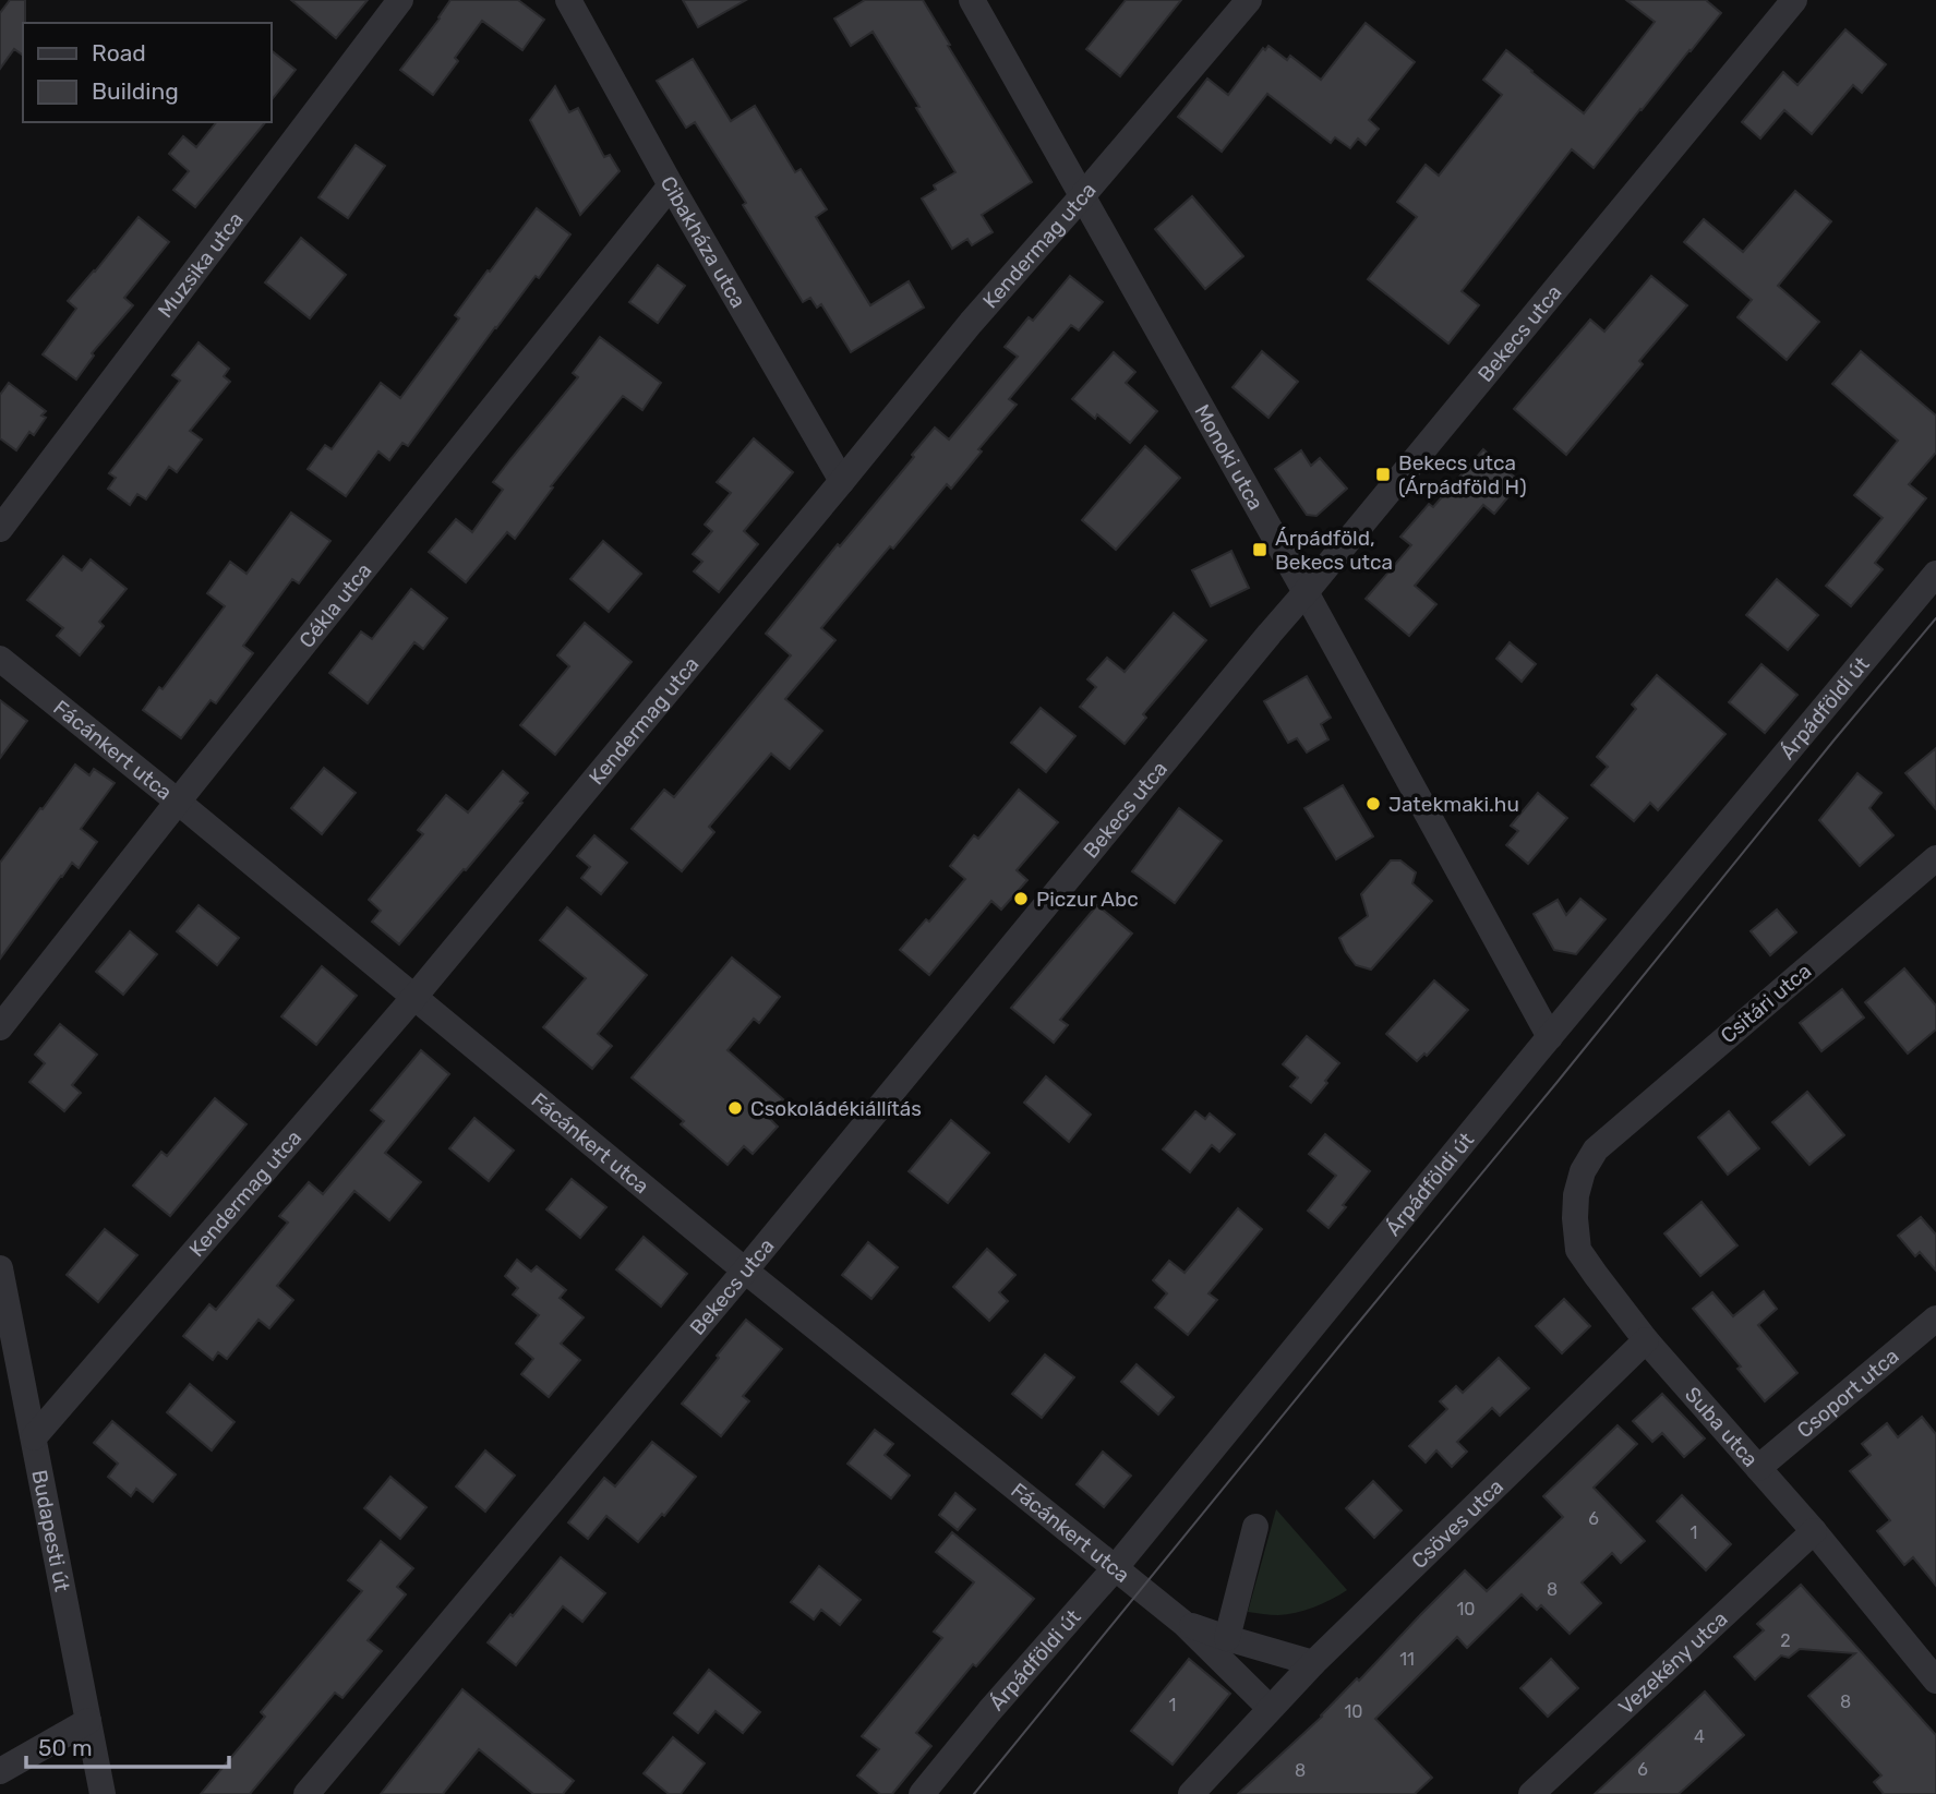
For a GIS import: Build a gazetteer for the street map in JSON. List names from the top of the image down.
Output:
{
  "streets": {
    "street": [
      "Cibakháza utca",
      "Kendermag utca",
      "Muzsika utca",
      "Bekecs utca",
      "Monoki utca",
      "Cékla utca",
      "Árpádföldi út",
      "Fácánkert utca",
      "Csitári utca",
      "Csoport utca",
      "Suba utca",
      "Csöves utca",
      "Budapesti út",
      "Vezekény utca"
    ]
  },
  "crossings": [
    ["Cibakháza utca", "Kendermag utca"],
    ["Cibakháza utca", "Cékla utca"],
    ["Kendermag utca", "Monoki utca"],
    ["Kendermag utca", "Fácánkert utca"],
    ["Kendermag utca", "Budapesti út"],
    ["Bekecs utca", "Monoki utca"],
    ["Bekecs utca", "Fácánkert utca"],
    ["Monoki utca", "Árpádföldi út"],
    ["Cékla utca", "Fácánkert utca"],
    ["Árpádföldi út", "Fácánkert utca"],
    ["Fácánkert utca", "Csöves utca"],
    ["Csitári utca", "Suba utca"],
    ["Csoport utca", "Suba utca"],
    ["Suba utca", "Csöves utca"],
    ["Suba utca", "Vezekény utca"]
  ],
  "places": {
    "transit": ["Bekecs utca (Árpádföld H)", "Árpádföld, Bekecs utca"],
    "other": ["Jatekmaki.hu", "Piczur Abc", "Csokoládékiállítás"]
  },
  "house_numbers": [
    "6",
    "1",
    "8",
    "10",
    "2",
    "11",
    "8",
    "1",
    "10",
    "4",
    "6",
    "8"
  ],
  "legend": ["Road", "Building"],
  "scale_bar": "50 m"
}
